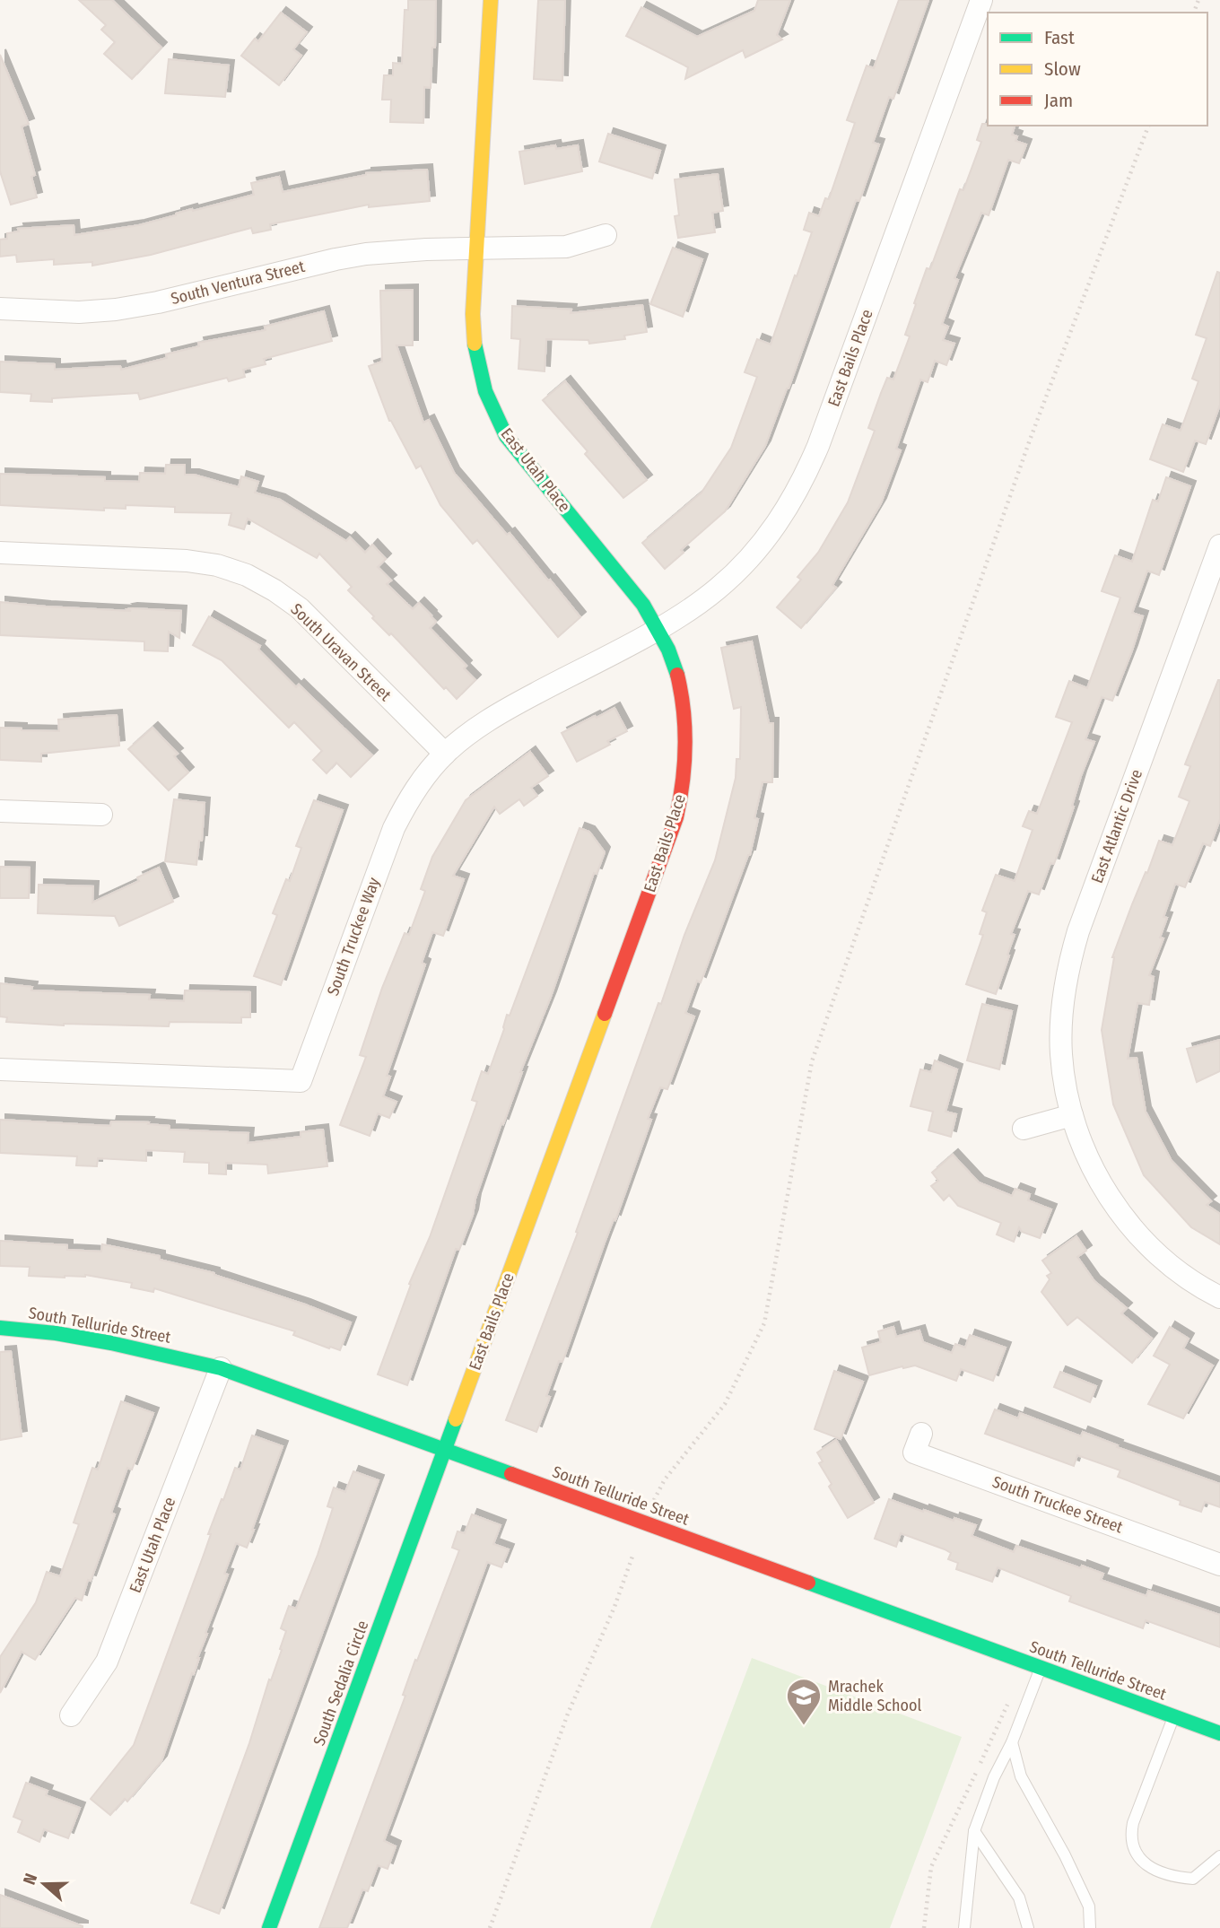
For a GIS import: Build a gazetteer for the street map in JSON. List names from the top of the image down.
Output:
{
  "streets": {
    "street": [
      "South Ventura Street",
      "East Bails Place",
      "East Utah Place",
      "South Uravan Street",
      "East Atlantic Drive",
      "South Truckee Way",
      "South Telluride Street",
      "South Truckee Street",
      "South Sedalia Circle"
    ]
  },
  "crossings": [
    ["South Ventura Street", "East Utah Place"],
    ["East Bails Place", "East Utah Place"],
    ["East Bails Place", "South Truckee Way"],
    ["East Bails Place", "South Telluride Street"],
    ["East Bails Place", "South Sedalia Circle"],
    ["East Utah Place", "South Truckee Way"],
    ["East Utah Place", "South Telluride Street"],
    ["South Uravan Street", "South Truckee Way"],
    ["South Telluride Street", "South Sedalia Circle"]
  ],
  "places": {
    "school or university": ["Mrachek Middle School"]
  },
  "legend": ["Fast", "Slow", "Jam"],
  "north": "left"
}
